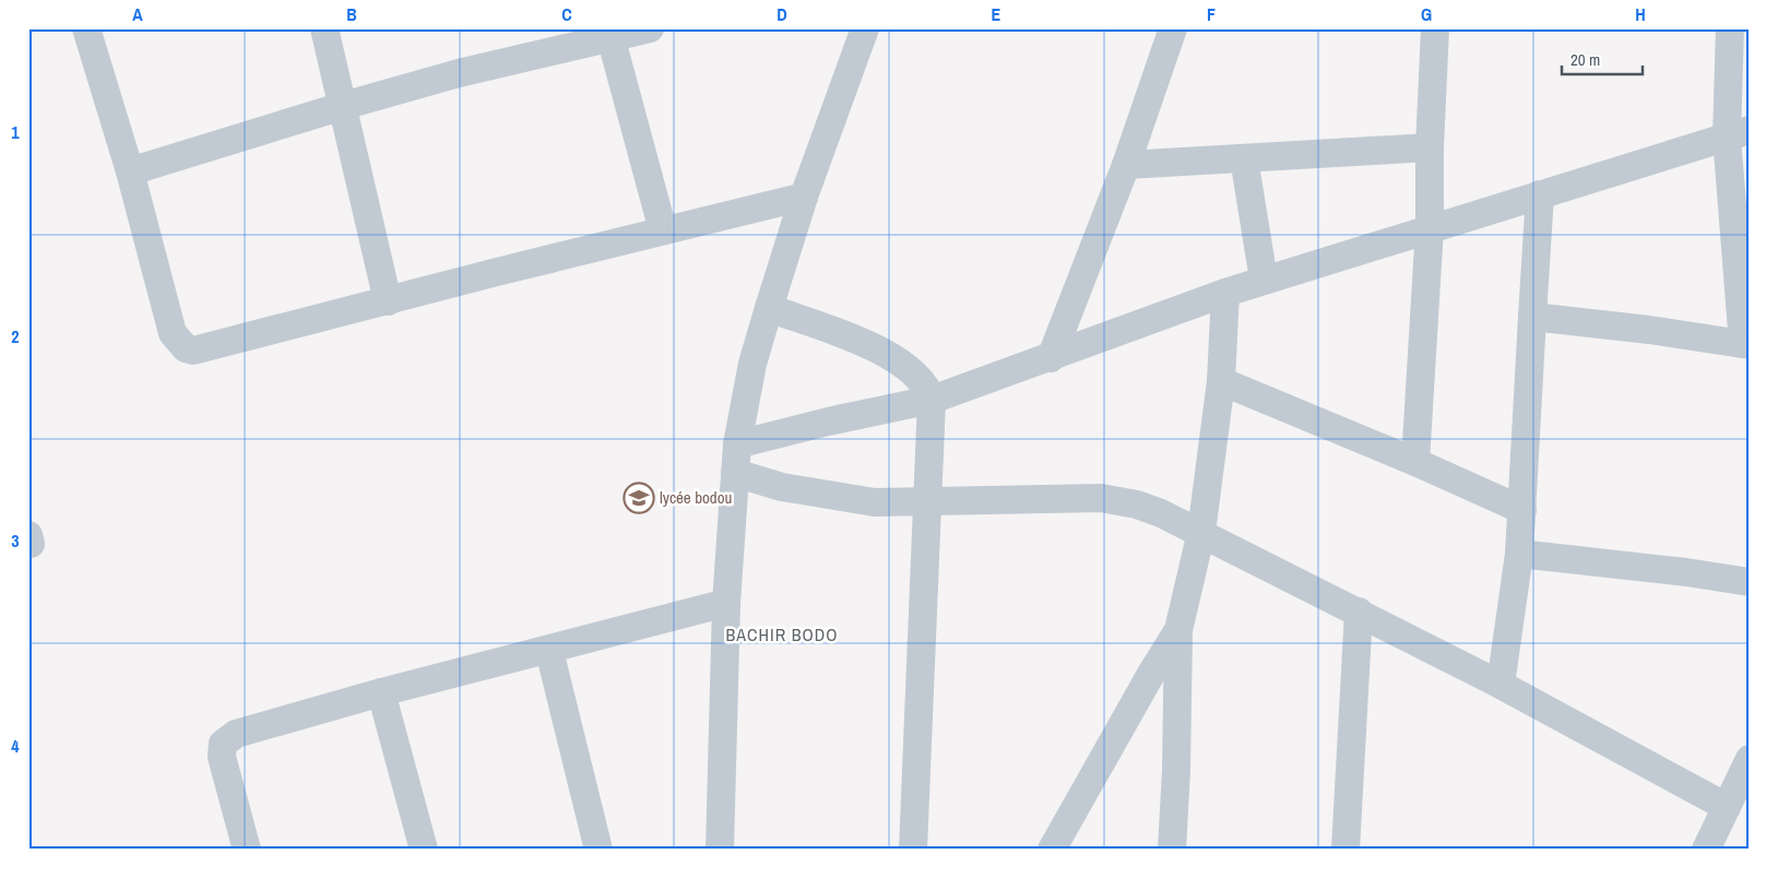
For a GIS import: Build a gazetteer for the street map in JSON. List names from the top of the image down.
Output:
{
  "districts": ["BACHIR BODO"],
  "places": {
    "school or university": ["lycée bodou"]
  },
  "scale_bar": "20 m",
  "grid": {
    "columns": [
      "A",
      "B",
      "C",
      "D",
      "E",
      "F",
      "G",
      "H"
    ],
    "rows": [
      "1",
      "2",
      "3",
      "4"
    ]
  }
}
